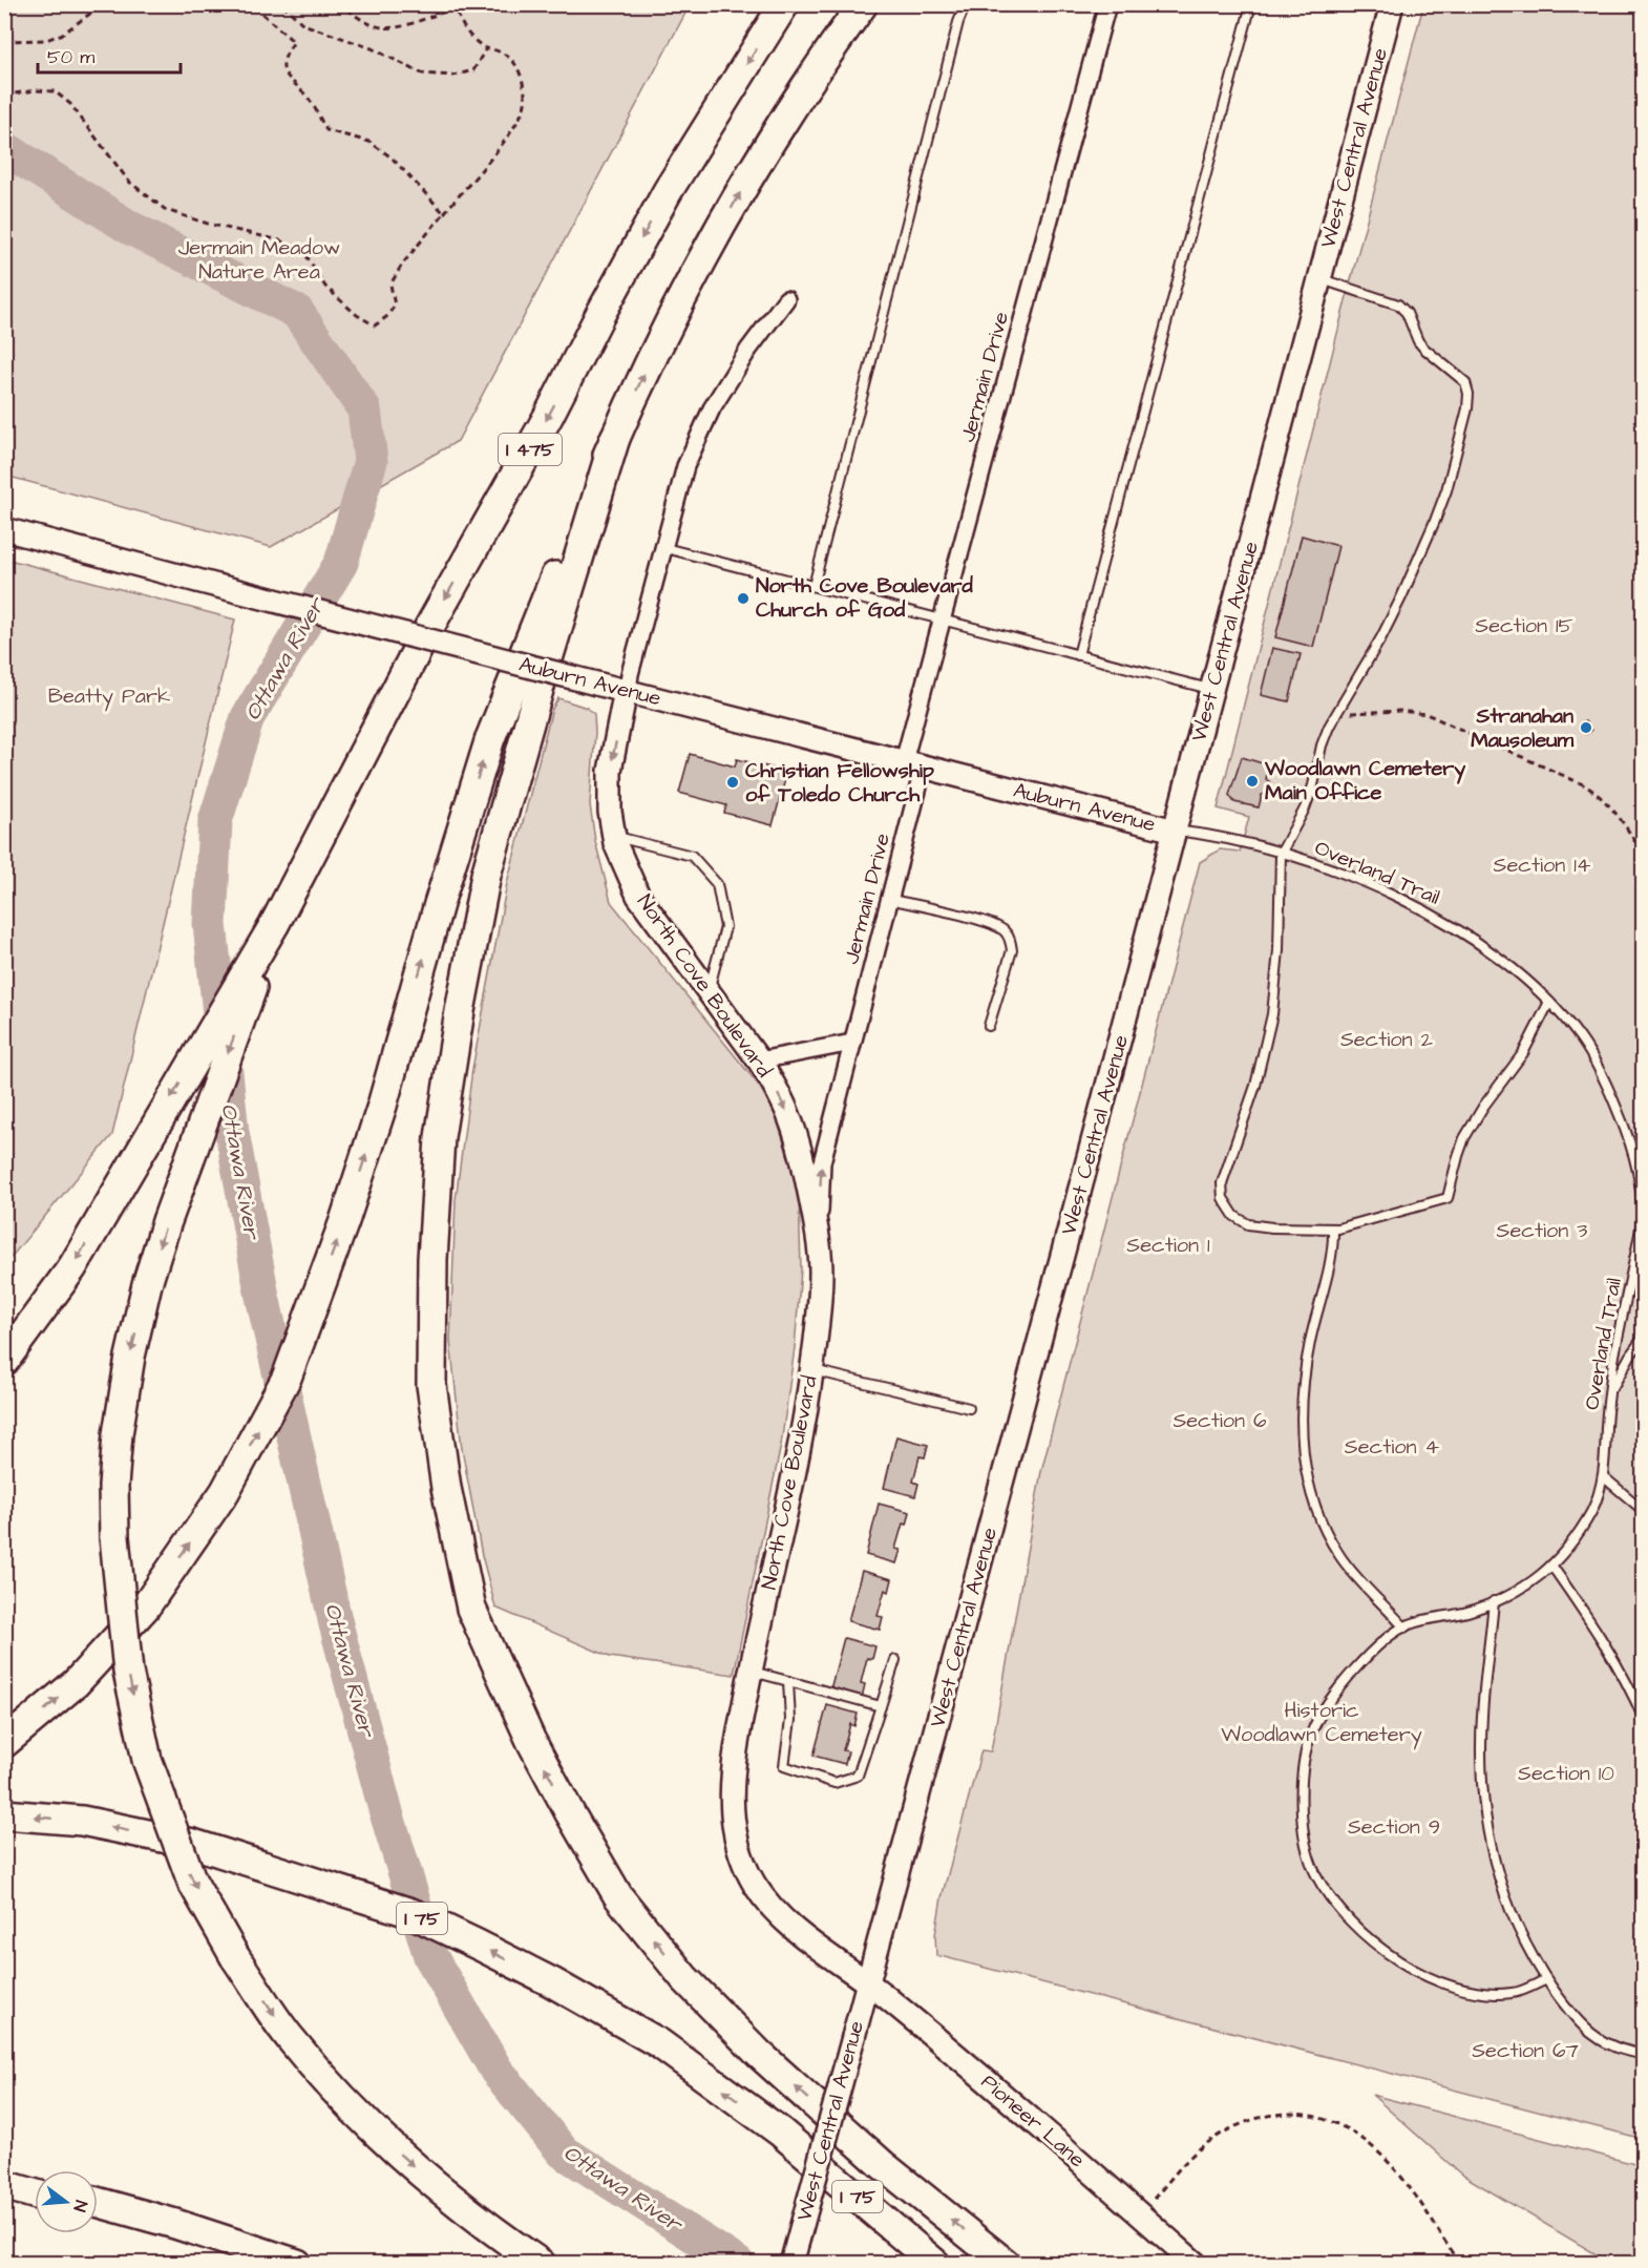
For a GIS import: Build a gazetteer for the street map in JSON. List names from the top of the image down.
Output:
{
  "streets": {
    "highway": ["I 475", "I 75"],
    "street": [
      "West Central Avenue",
      "Jermain Drive",
      "Auburn Avenue",
      "North Cove Boulevard",
      "Pioneer Lane"
    ],
    "lane": ["Overland Trail"]
  },
  "crossings": [
    ["West Central Avenue", "Auburn Avenue"],
    ["West Central Avenue", "Overland Trail"],
    ["West Central Avenue", "North Cove Boulevard"],
    ["West Central Avenue", "Pioneer Lane"],
    ["Jermain Drive", "Auburn Avenue"],
    ["Jermain Drive", "North Cove Boulevard"],
    ["Auburn Avenue", "Overland Trail"],
    ["Auburn Avenue", "North Cove Boulevard"],
    ["North Cove Boulevard", "Pioneer Lane"]
  ],
  "water": ["Ottawa River"],
  "parks": [
    "Jermain Meadow Nature Area",
    "Section 15",
    "Beatty Park",
    "Section 14",
    "Section 2",
    "Section 3",
    "Section 1",
    "Section 6",
    "Section 4",
    "Historic Woodlawn Cemetery",
    "Section 10",
    "Section 9",
    "Section 67"
  ],
  "places": [
    "North Cove Boulevard Church of God",
    "Stranahan Mausoleum",
    "Woodlawn Cemetery Main Office",
    "Christian Fellowship of Toledo Church"
  ],
  "scale_bar": "50 m",
  "north": "right"
}
